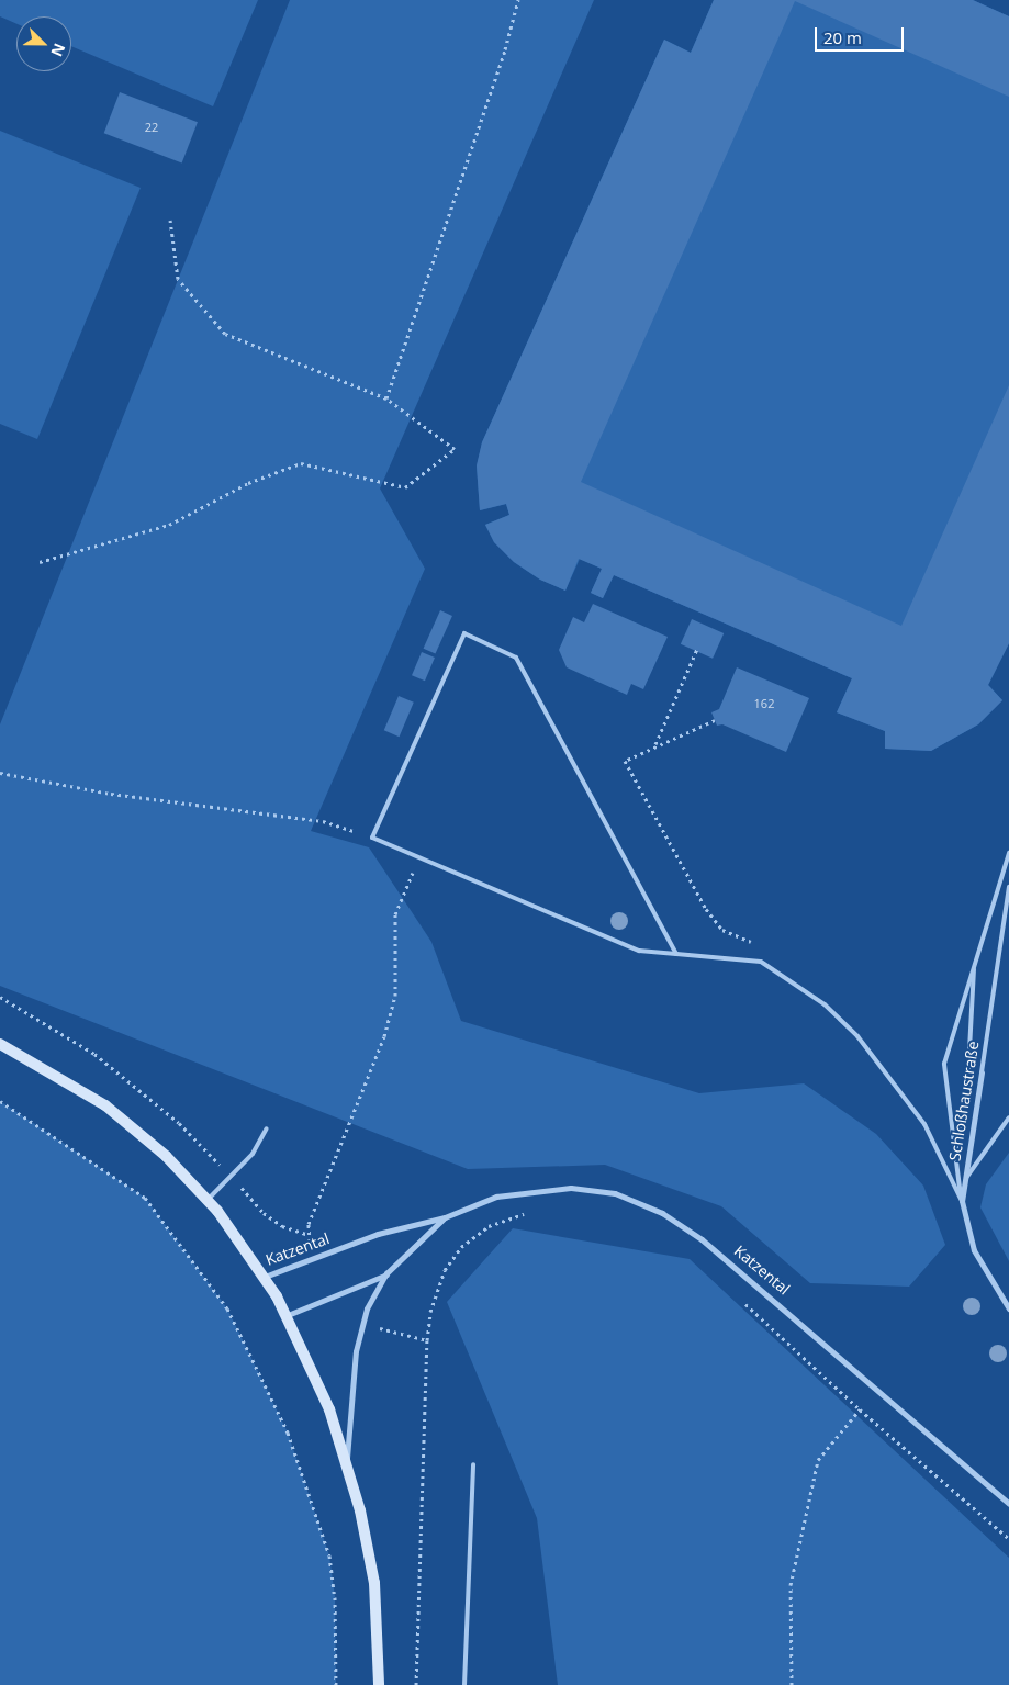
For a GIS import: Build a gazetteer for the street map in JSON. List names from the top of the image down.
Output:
{
  "streets": {
    "street": ["Schloßhaustraße", "Katzental"]
  },
  "house_numbers": ["22", "162"],
  "scale_bar": "20 m",
  "north": "bottom right"
}
